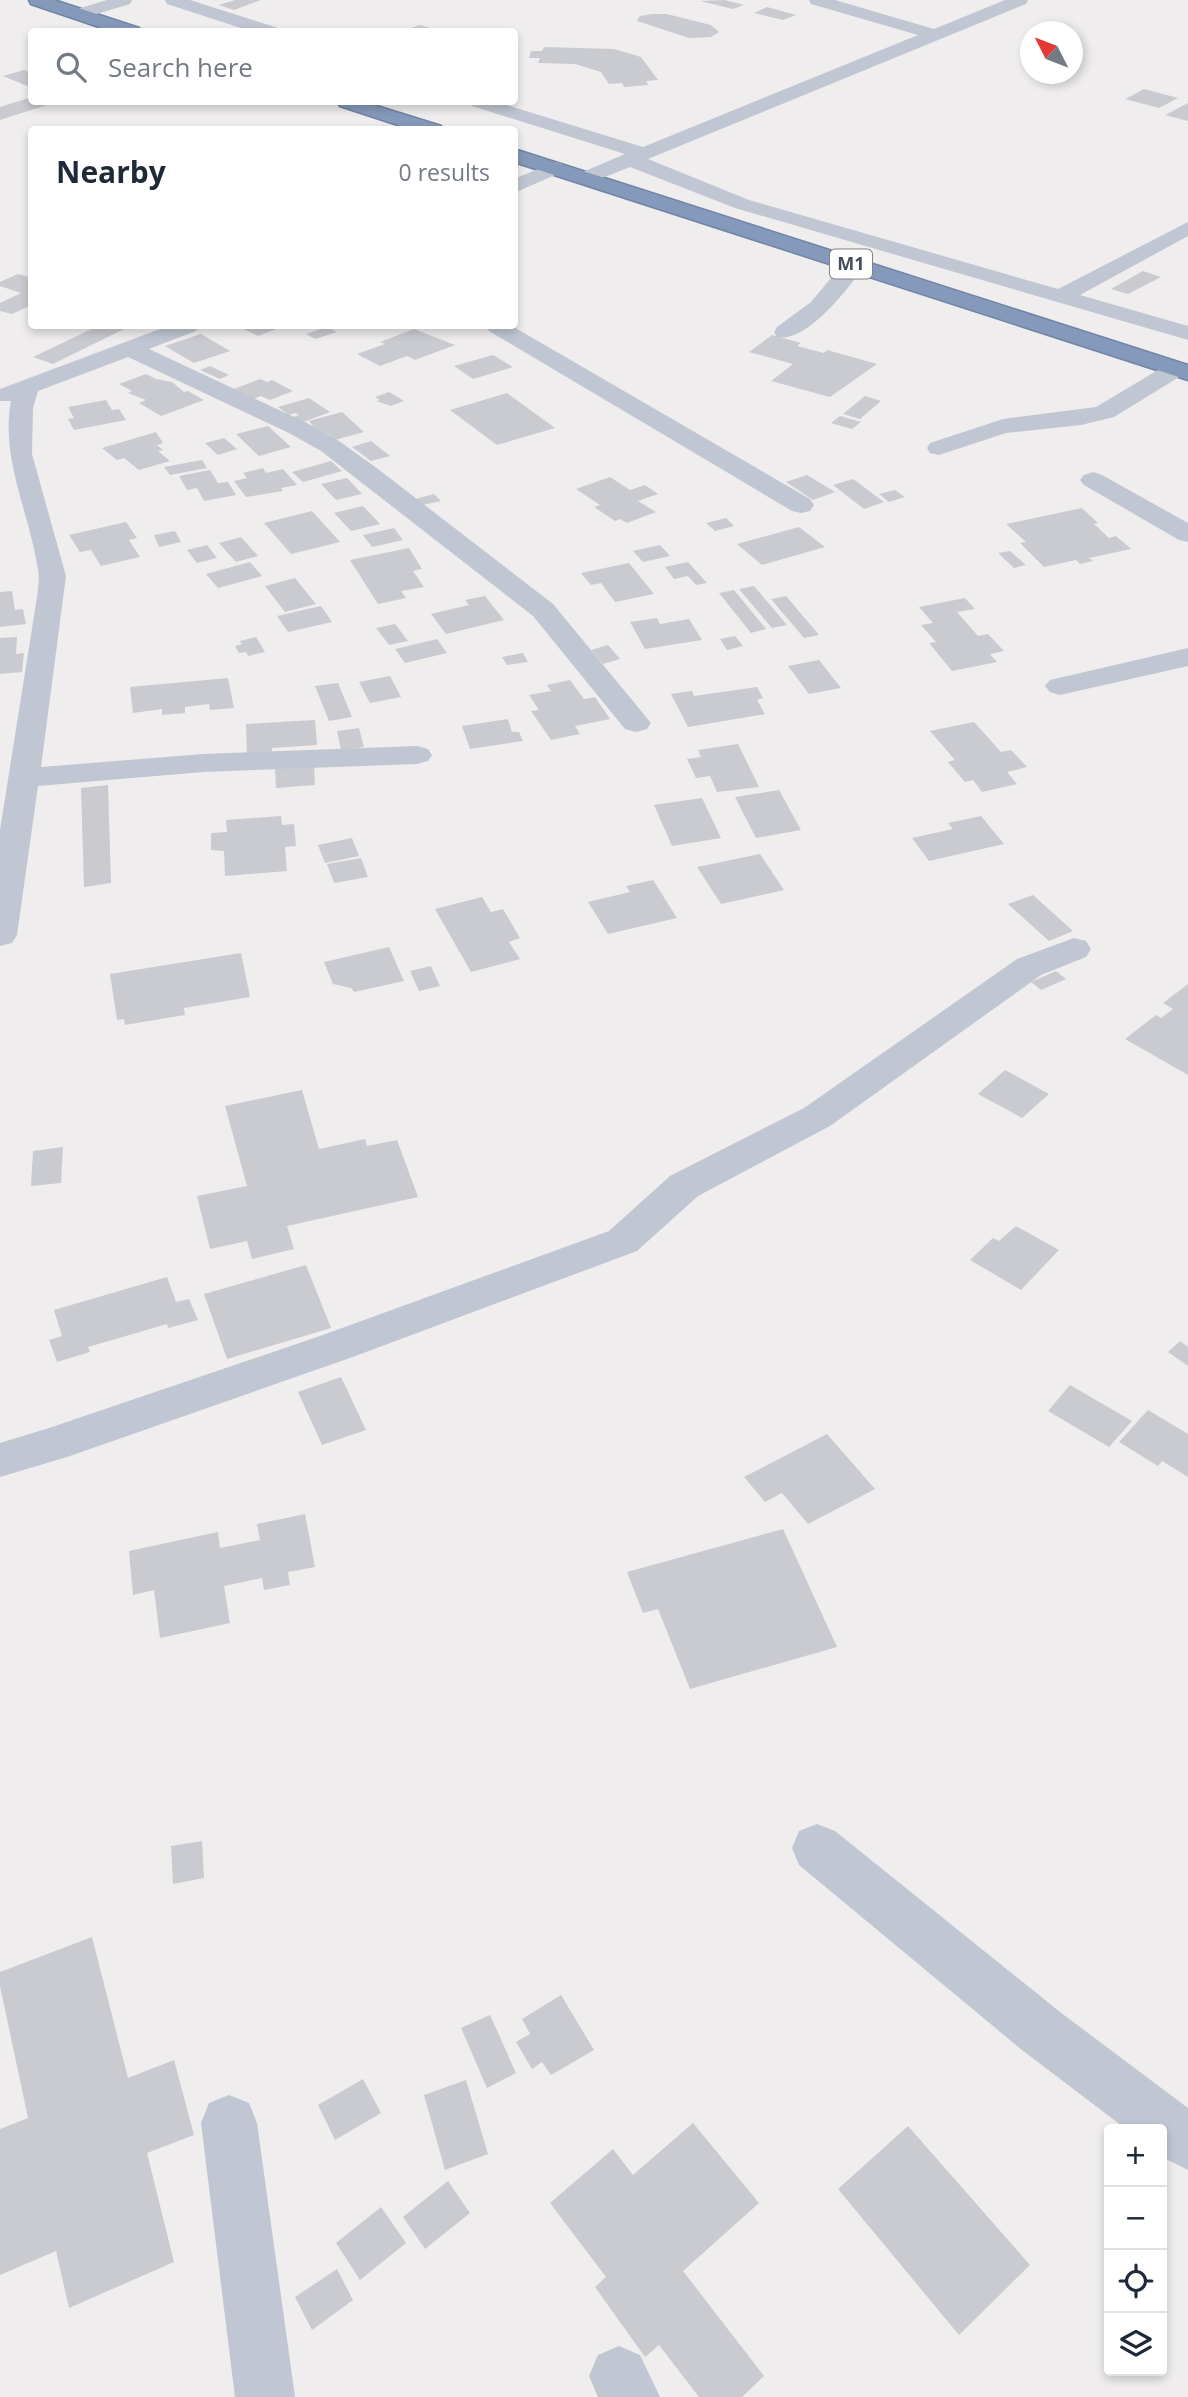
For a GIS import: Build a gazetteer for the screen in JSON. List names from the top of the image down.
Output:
{
  "streets": {
    "highway": ["M1"]
  },
  "north": "top left",
  "page": {
    "search": "Search here",
    "heading": ["Nearby", "0 results"],
    "map_buttons": ["+", "−"]
  }
}
